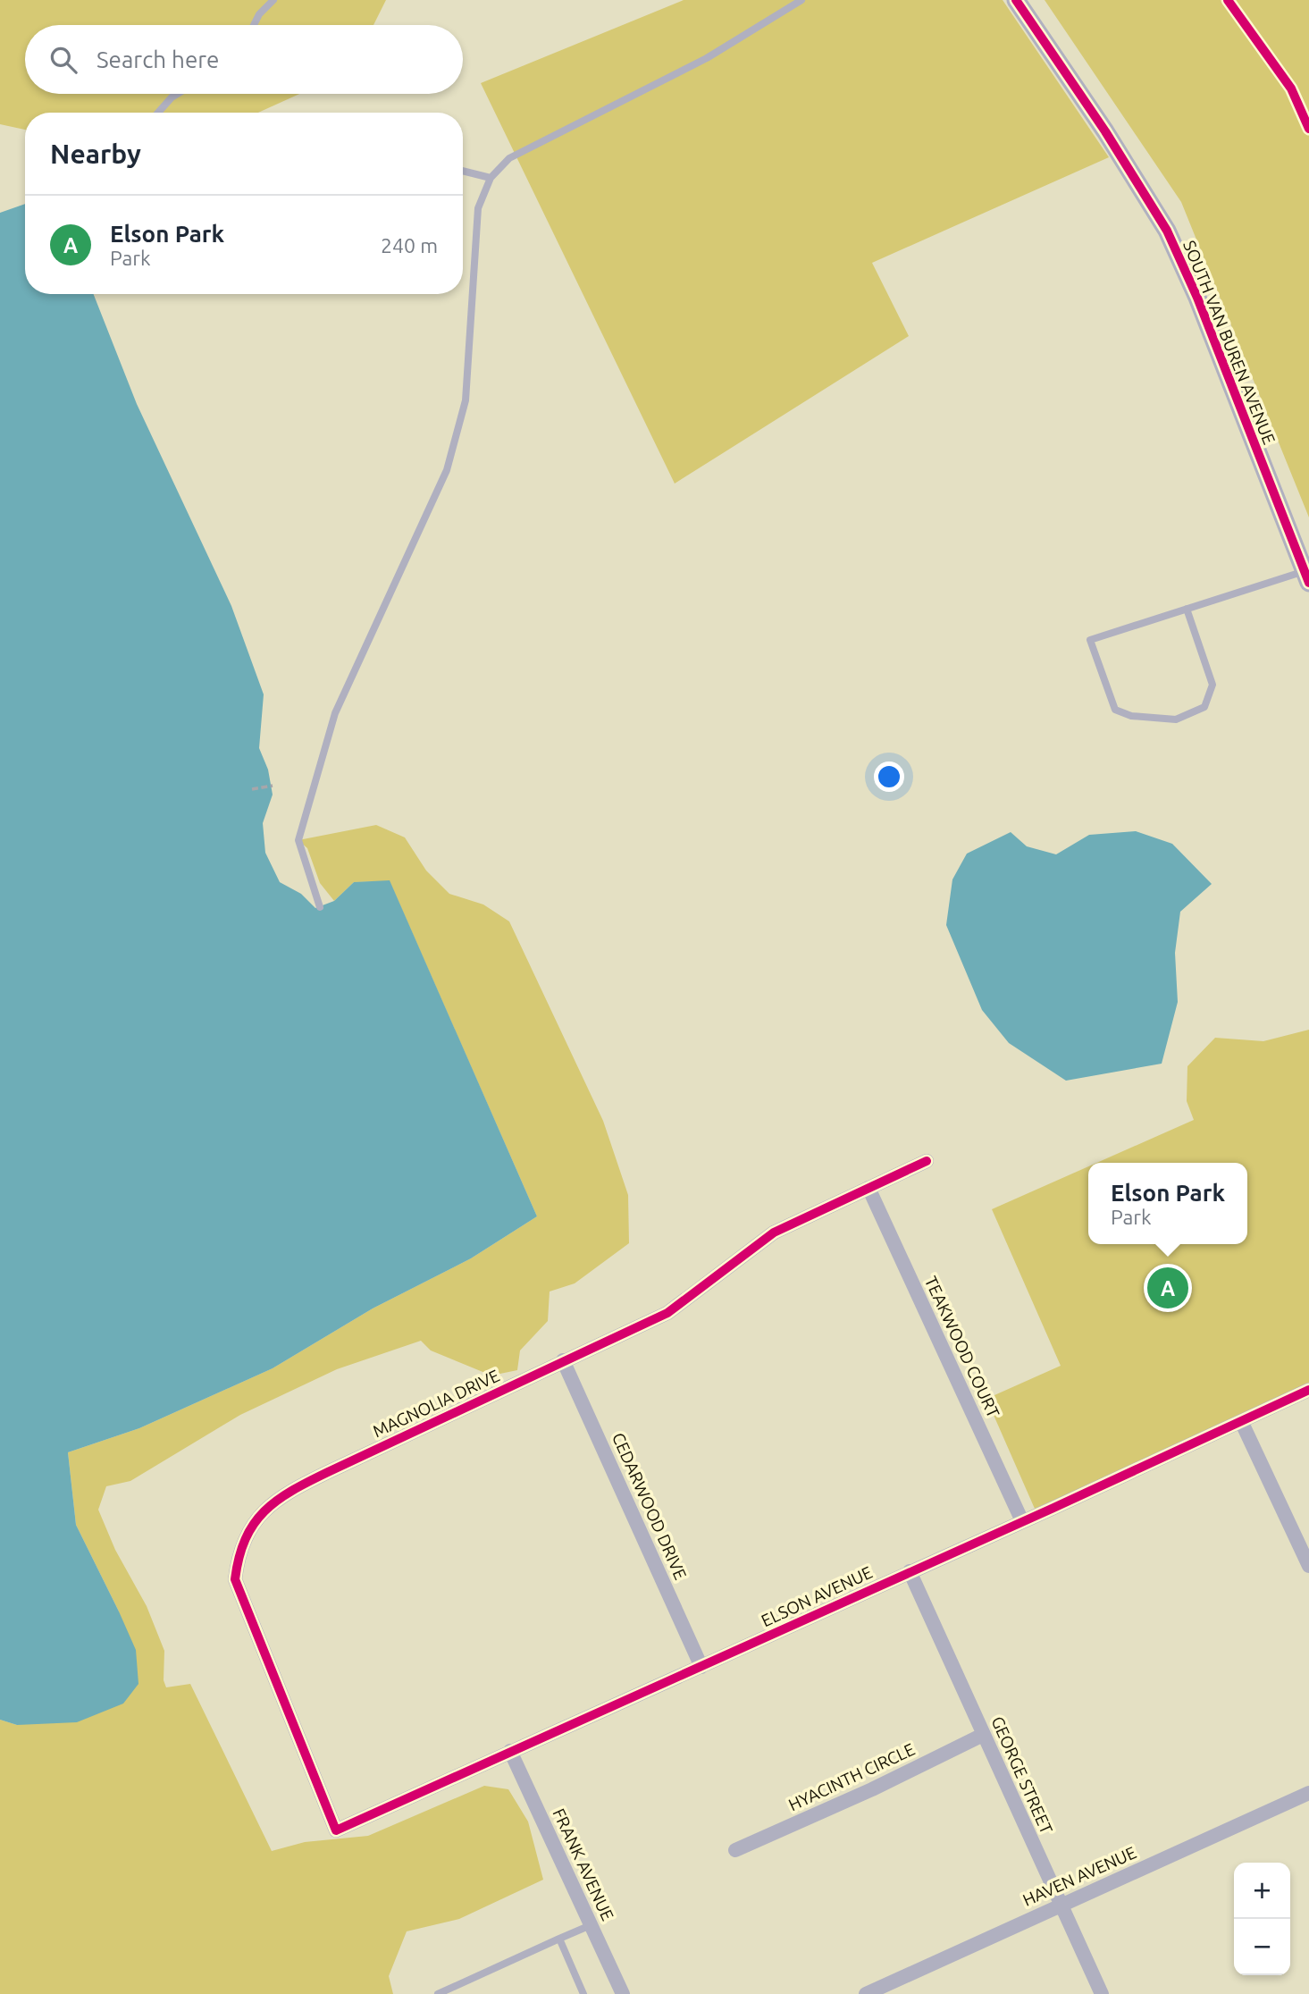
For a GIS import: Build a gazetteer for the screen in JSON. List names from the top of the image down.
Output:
{
  "streets": {
    "street": [
      "SOUTH VAN BUREN AVENUE",
      "TEAKWOOD COURT",
      "MAGNOLIA DRIVE",
      "CEDARWOOD DRIVE",
      "ELSON AVENUE",
      "GEORGE STREET",
      "HYACINTH CIRCLE",
      "FRANK AVENUE",
      "HAVEN AVENUE"
    ]
  },
  "crossings": [
    ["TEAKWOOD COURT", "MAGNOLIA DRIVE"],
    ["TEAKWOOD COURT", "ELSON AVENUE"],
    ["MAGNOLIA DRIVE", "CEDARWOOD DRIVE"],
    ["MAGNOLIA DRIVE", "ELSON AVENUE"],
    ["CEDARWOOD DRIVE", "ELSON AVENUE"],
    ["ELSON AVENUE", "GEORGE STREET"],
    ["ELSON AVENUE", "FRANK AVENUE"],
    ["GEORGE STREET", "HYACINTH CIRCLE"],
    ["GEORGE STREET", "HAVEN AVENUE"]
  ],
  "page": {
    "search": "Search here",
    "heading": "Nearby",
    "list": [
      {
        "mark": "A",
        "name": "Elson Park",
        "note": "Park",
        "value": "240 m"
      }
    ],
    "popup": ["Elson Park", "Park"],
    "pins": "A",
    "map_buttons": ["+", "−"]
  }
}
